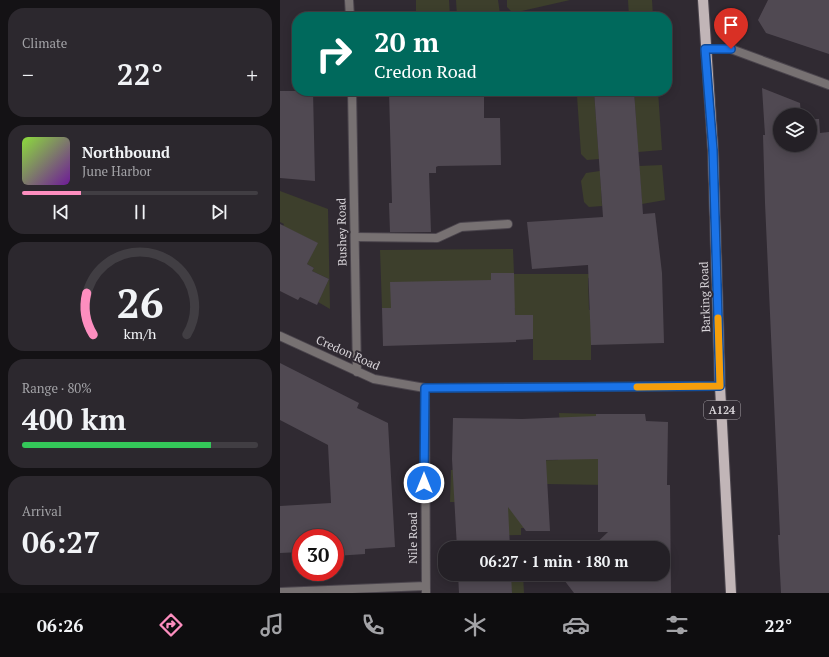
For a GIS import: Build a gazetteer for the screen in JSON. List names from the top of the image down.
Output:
{
  "streets": {
    "main road": ["Barking Road", "A124"],
    "street": ["Bushey Road", "Credon Road", "Nile Road"]
  },
  "crossings": [
    ["Bushey Road", "Credon Road"],
    ["Barking Road", "Credon Road"],
    ["Credon Road", "Nile Road"]
  ],
  "page": {
    "tile": [
      "Climate",
      ["Range · 80%", "400 km"],
      ["Arrival", "06:27"]
    ],
    "turn": ["20 m", "Credon Road"],
    "heat": ["−", "22°", "+"],
    "song": ["Northbound", "June Harbor"],
    "limit": "30",
    "trip": "06:27 · 1 min · 180 m",
    "tabs": ["06:26", "22°"],
    "gauge": ["26", "km/h"]
  }
}
